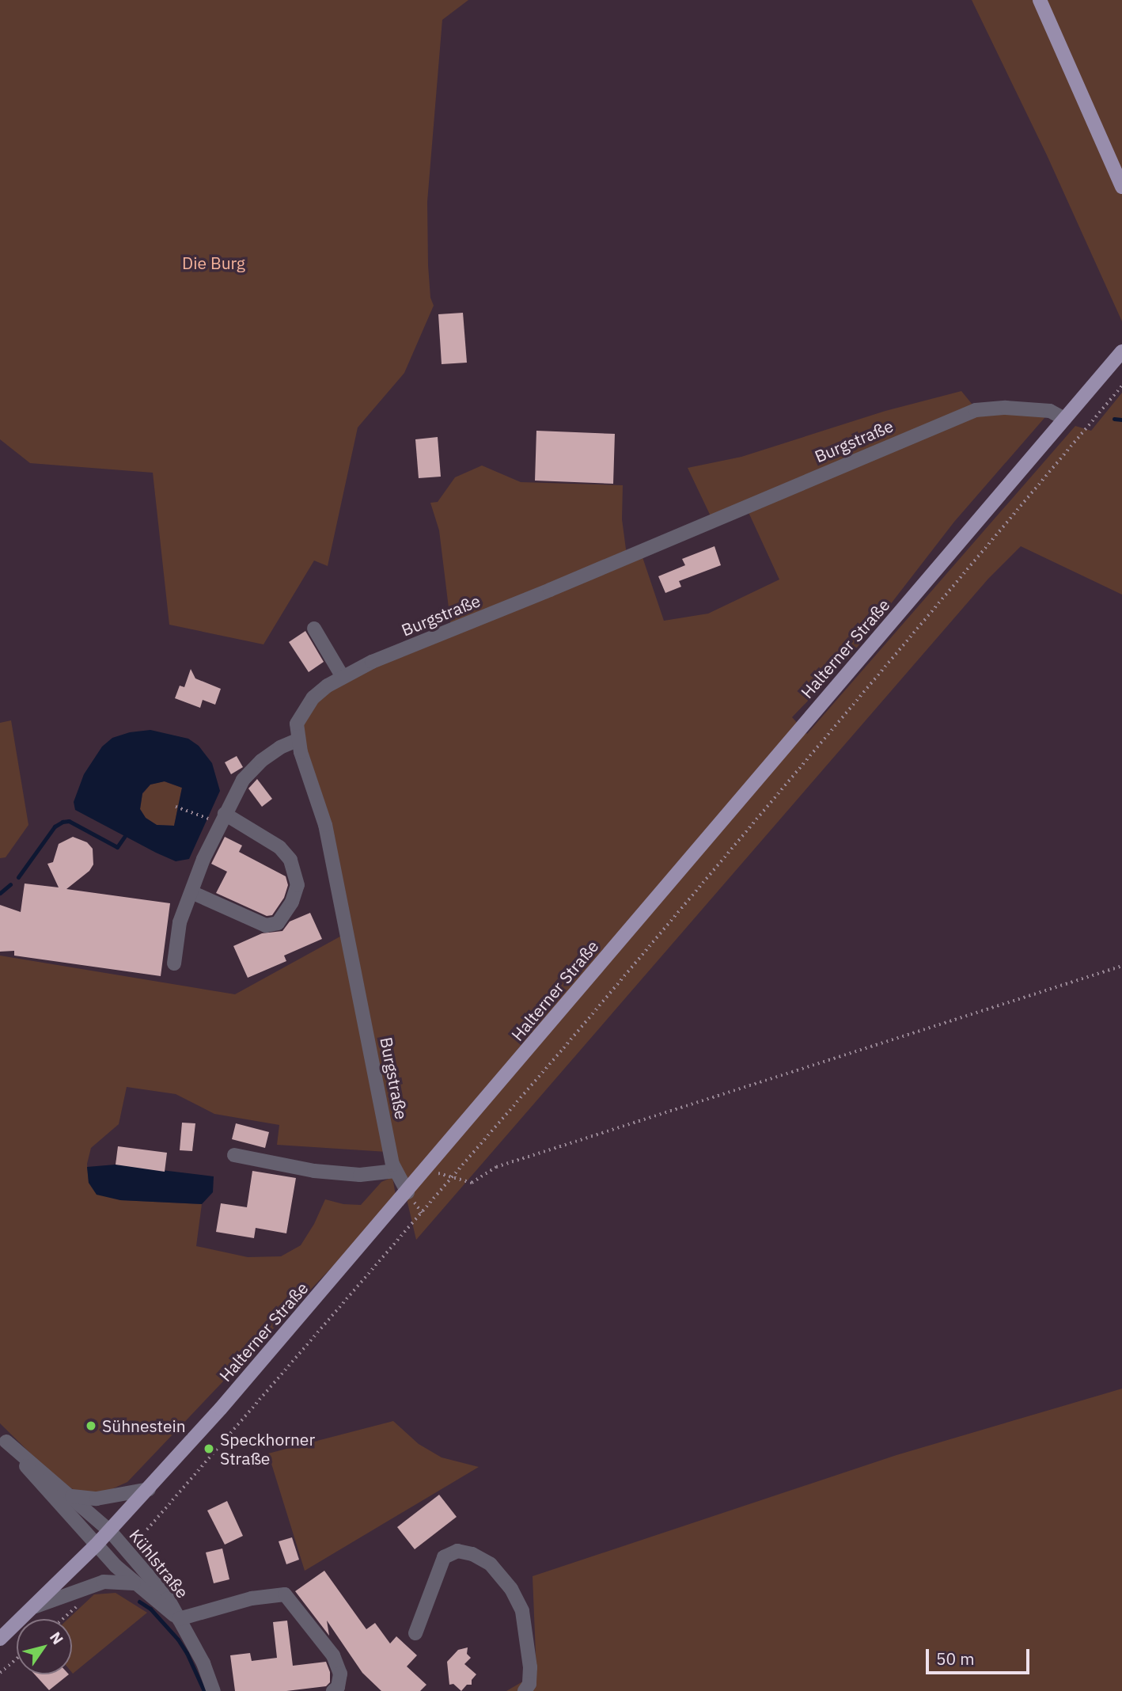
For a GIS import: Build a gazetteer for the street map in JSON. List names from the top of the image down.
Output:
{
  "streets": {
    "main road": ["Halterner Straße"],
    "street": ["Burgstraße", "Kühlstraße"]
  },
  "crossings": [
    ["Burgstraße", "Halterner Straße"],
    ["Halterner Straße", "Kühlstraße"]
  ],
  "parks": ["Die Burg"],
  "places": ["Sühnestein", "Speckhorner Straße"],
  "scale_bar": "50 m",
  "north": "top right"
}
